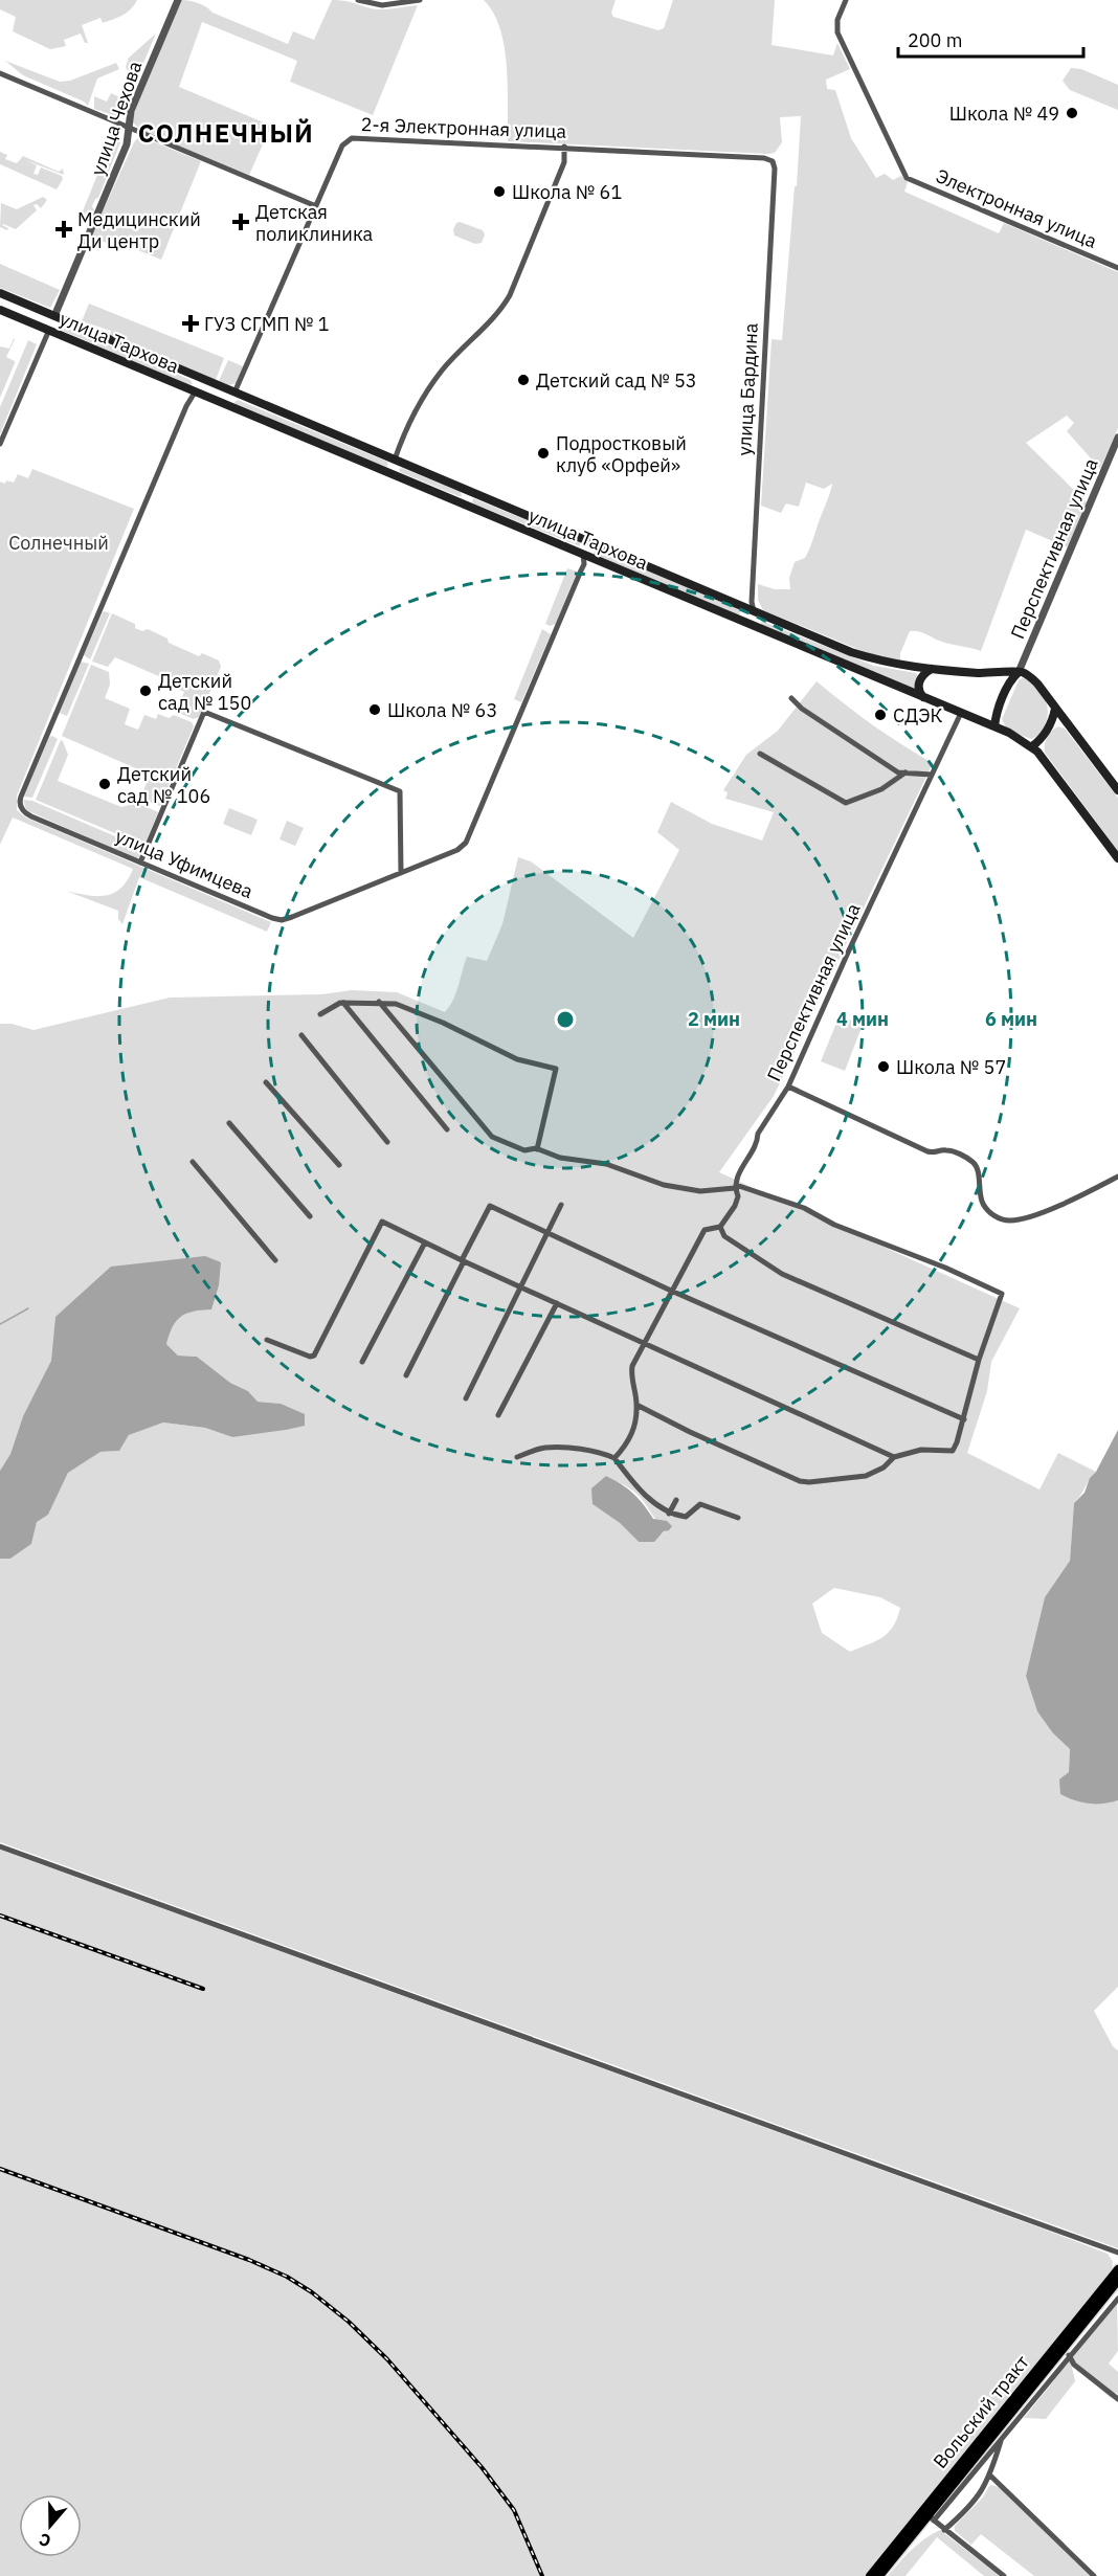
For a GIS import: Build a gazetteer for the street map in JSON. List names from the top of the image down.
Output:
{
  "streets": {
    "main road": ["улица Тархова", "Вольский тракт"],
    "street": [
      "улица Чехова",
      "2-я Электронная улица",
      "Электронная улица",
      "улица Бардина",
      "Перспективная улица",
      "улица Уфимцева"
    ]
  },
  "crossings": [
    ["улица Чехова", "улица Тархова"],
    ["2-я Электронная улица", "улица Тархова"],
    ["2-я Электронная улица", "улица Бардина"],
    ["улица Тархова", "улица Бардина"],
    ["улица Тархова", "Перспективная улица"],
    ["улица Тархова", "улица Уфимцева"]
  ],
  "districts": ["СОЛНЕЧНЫЙ"],
  "parks": ["Солнечный"],
  "places": {
    "other": [
      "Школа № 49",
      "Школа № 61",
      "Детский сад № 53",
      "Подростковый клуб «Орфей»",
      "Детский сад № 150",
      "Школа № 63",
      "СДЭК",
      "Детский сад № 106",
      "Школа № 57"
    ],
    "health": ["Детская поликлиника", "Медицинский Ди центр", "ГУЗ СГМП № 1"]
  },
  "scale_bar": "200 m",
  "north": "bottom",
  "rings": ["2 мин", "4 мин", "6 мин"]
}
